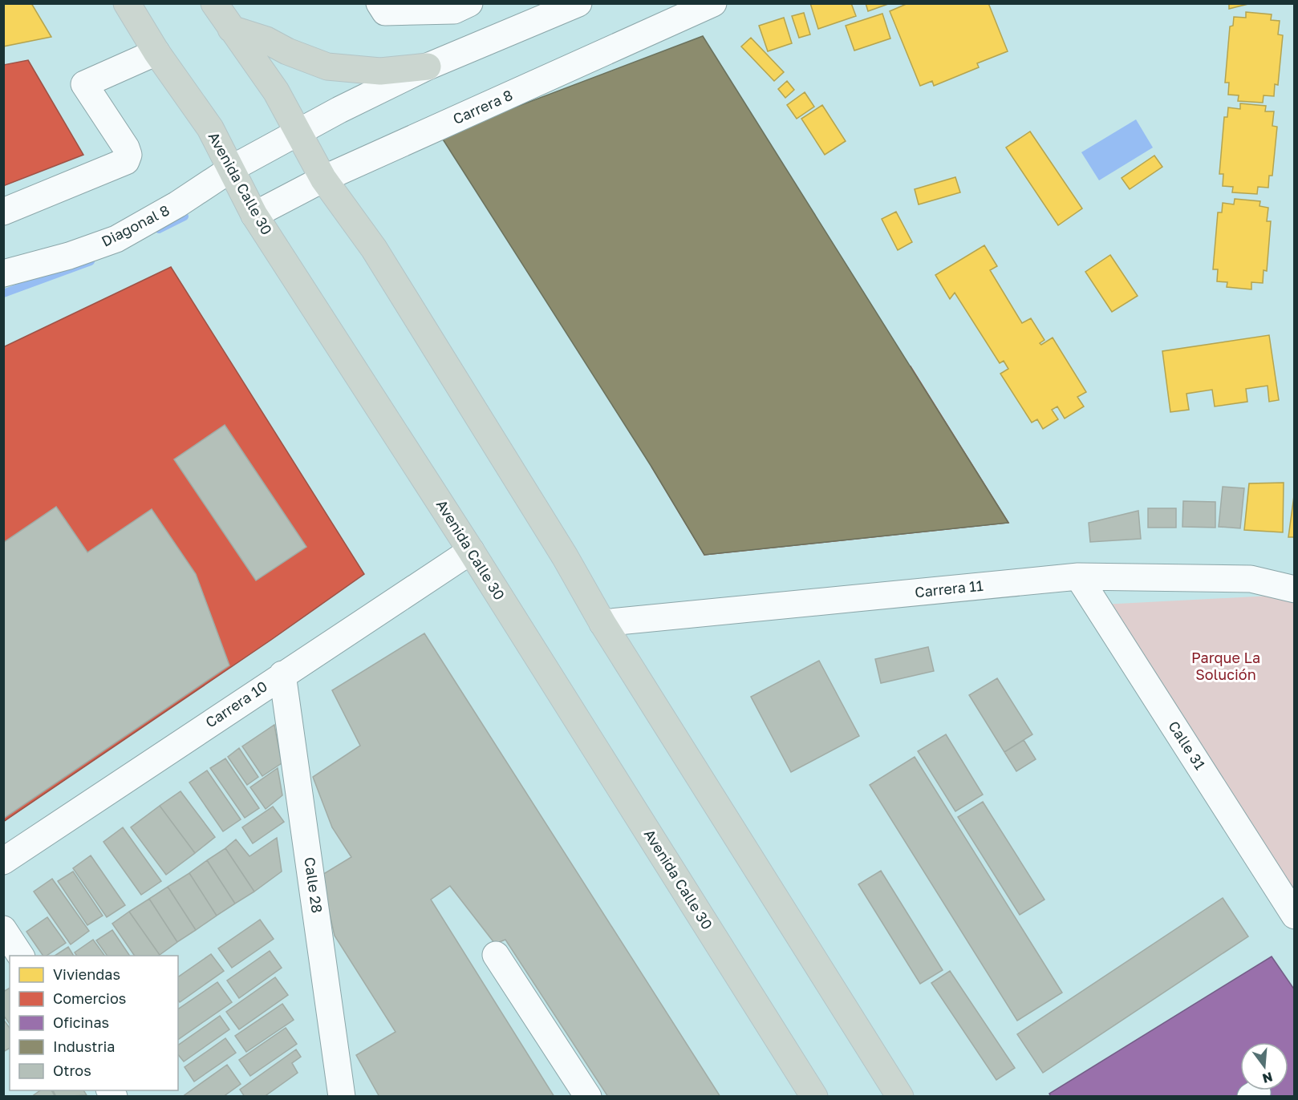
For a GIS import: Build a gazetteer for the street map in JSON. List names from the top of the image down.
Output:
{
  "streets": {
    "highway": ["Avenida Calle 30"],
    "street": [
      "Carrera 8",
      "Diagonal 8",
      "Carrera 11",
      "Carrera 10",
      "Calle 31",
      "Calle 28"
    ]
  },
  "crossings": [
    ["Carrera 8", "Avenida Calle 30"],
    ["Avenida Calle 30", "Diagonal 8"],
    ["Avenida Calle 30", "Carrera 10"],
    ["Carrera 11", "Calle 31"],
    ["Carrera 10", "Calle 28"]
  ],
  "parks": ["Parque La Solución"],
  "legend": [
    "Viviendas",
    "Comercios",
    "Oficinas",
    "Industria",
    "Otros"
  ],
  "north": "bottom"
}
